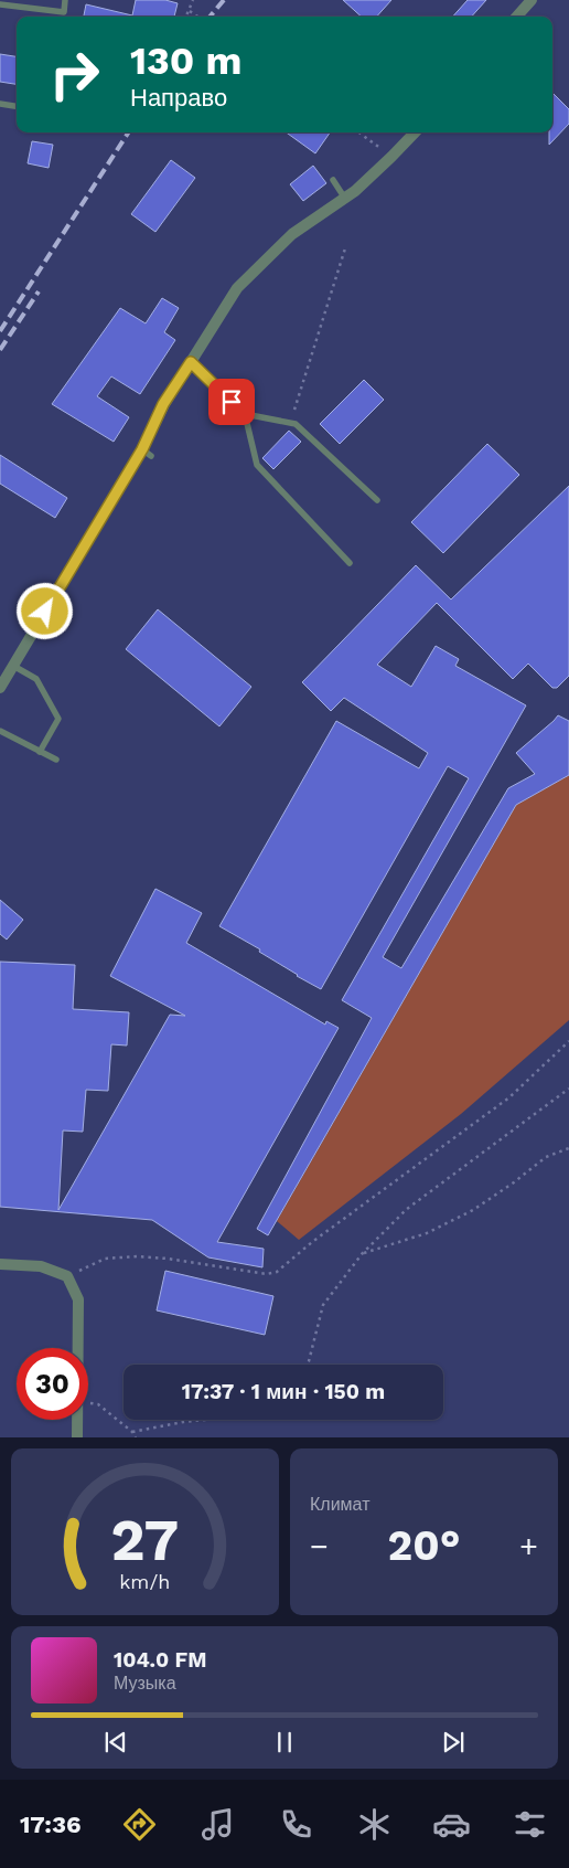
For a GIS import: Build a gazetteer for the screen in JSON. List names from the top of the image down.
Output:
{
  "page": {
    "turn": ["130 m", "Направо"],
    "limit": "30",
    "trip": "17:37 · 1 мин · 150 m",
    "tile": "Климат",
    "heat": ["−", "20°", "+"],
    "song": ["104.0 FM", "Музыка"],
    "tabs": "17:36",
    "gauge": ["27", "km/h"]
  }
}
